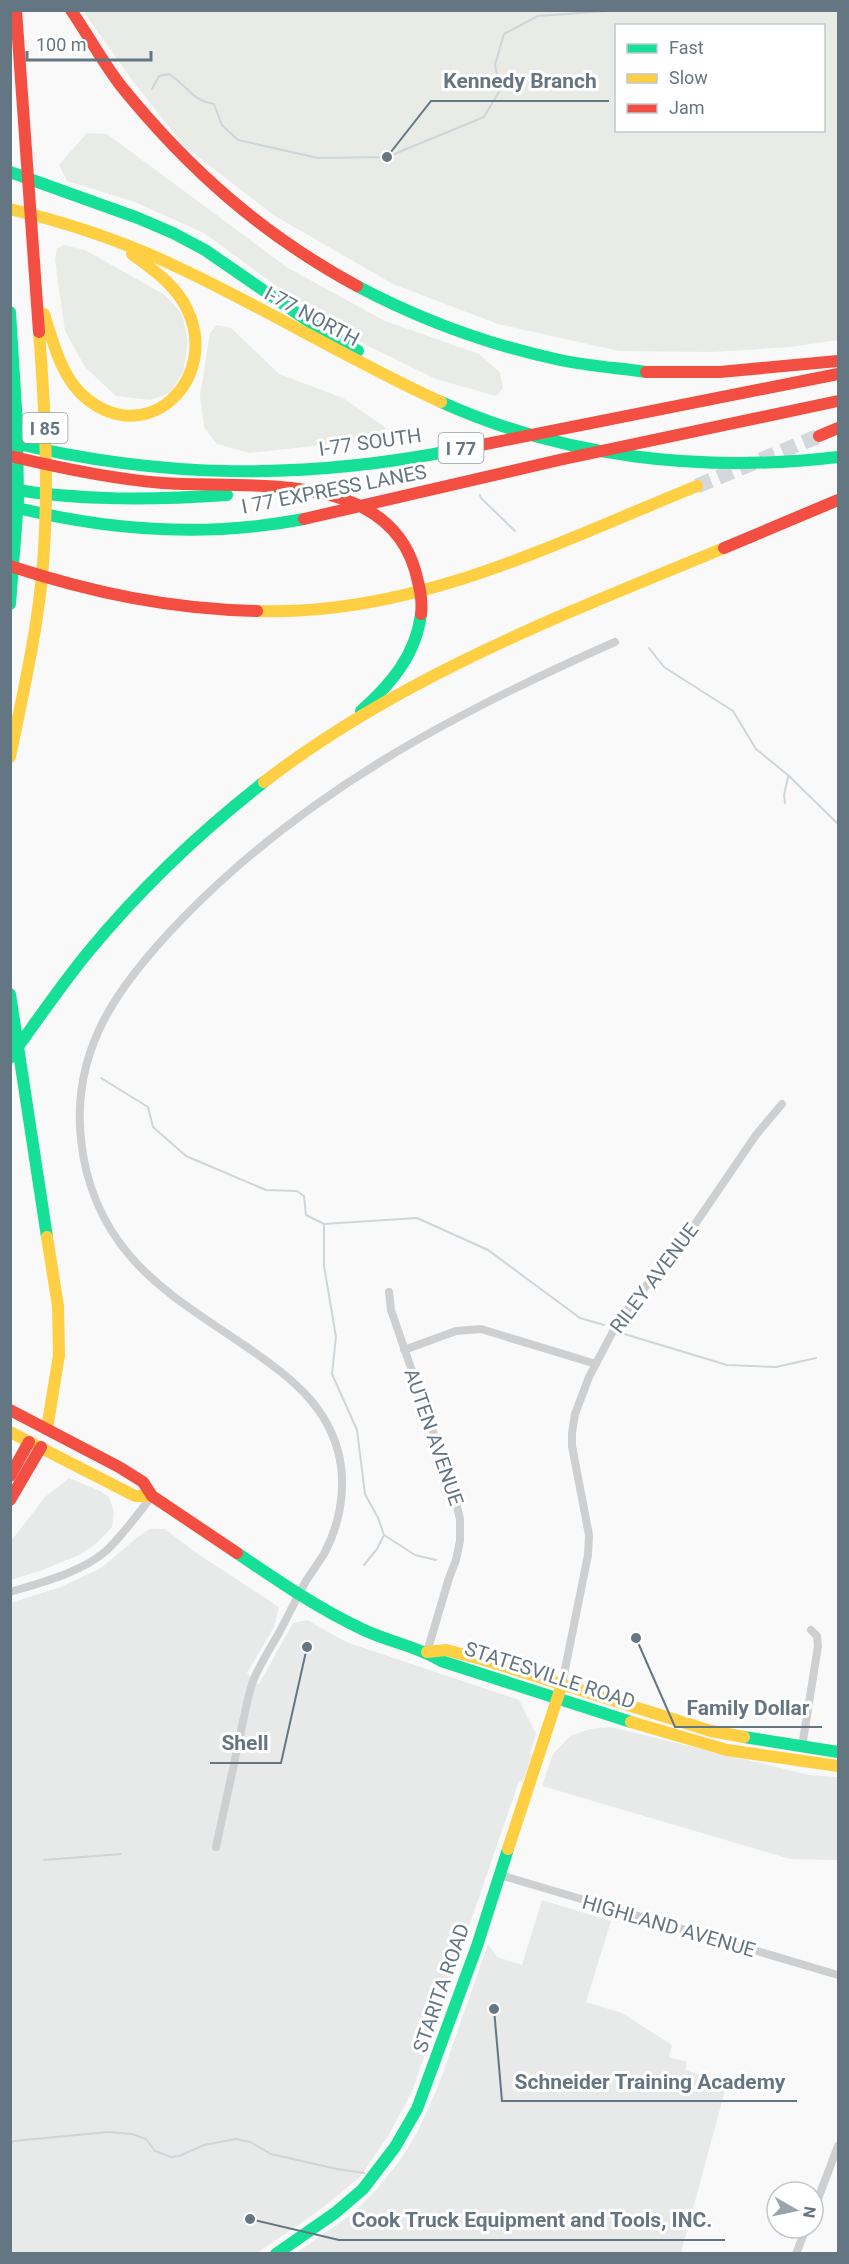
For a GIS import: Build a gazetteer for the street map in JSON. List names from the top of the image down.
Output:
{
  "streets": {
    "main road": [
      "I-77 NORTH",
      "I 85",
      "I-77 SOUTH",
      "I 77",
      "I 77 EXPRESS LANES",
      "STATESVILLE ROAD",
      "STARITA ROAD"
    ],
    "street": ["RILEY AVENUE", "AUTEN AVENUE", "HIGHLAND AVENUE"]
  },
  "crossings": [
    ["I-77 NORTH", "I 77"],
    ["RILEY AVENUE", "STATESVILLE ROAD"],
    ["RILEY AVENUE", "STARITA ROAD"],
    ["AUTEN AVENUE", "STATESVILLE ROAD"],
    ["STATESVILLE ROAD", "STARITA ROAD"],
    ["HIGHLAND AVENUE", "STARITA ROAD"]
  ],
  "places": [
    "Kennedy Branch",
    "Family Dollar",
    "Shell",
    "Schneider Training Academy",
    "Cook Truck Equipment and Tools, INC."
  ],
  "legend": ["Fast", "Slow", "Jam"],
  "scale_bar": "100 m",
  "north": "right"
}
